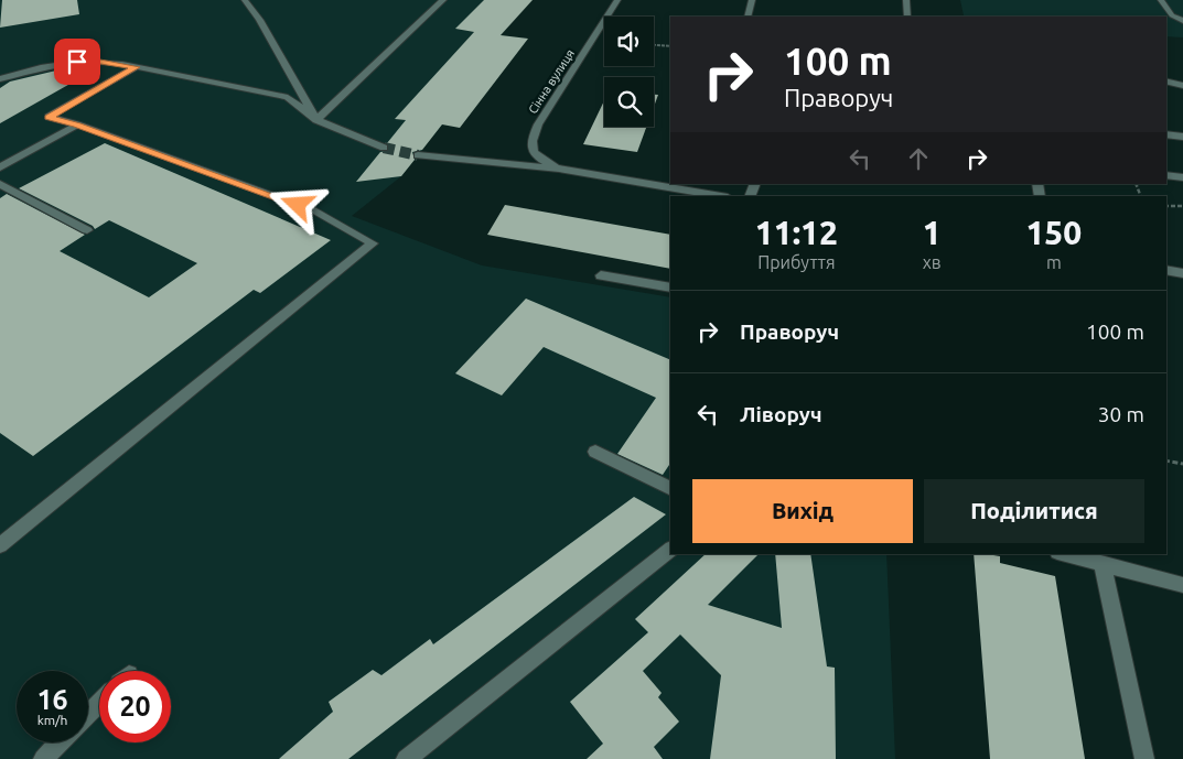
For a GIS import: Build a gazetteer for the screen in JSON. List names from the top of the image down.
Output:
{
  "streets": {
    "street": ["Сінна вулиця"]
  },
  "page": {
    "turn": ["100 m", "Праворуч"],
    "eta": [
      "11:12",
      "Прибуття",
      "1",
      "хв",
      "150",
      "m"
    ],
    "list": [
      {
        "name": "Праворуч",
        "value": "100 m"
      },
      {
        "name": "Ліворуч",
        "value": "30 m"
      }
    ],
    "buttons": ["Вихід", "Поділитися"],
    "speed": "16 km/h",
    "limit": "20"
  }
}
